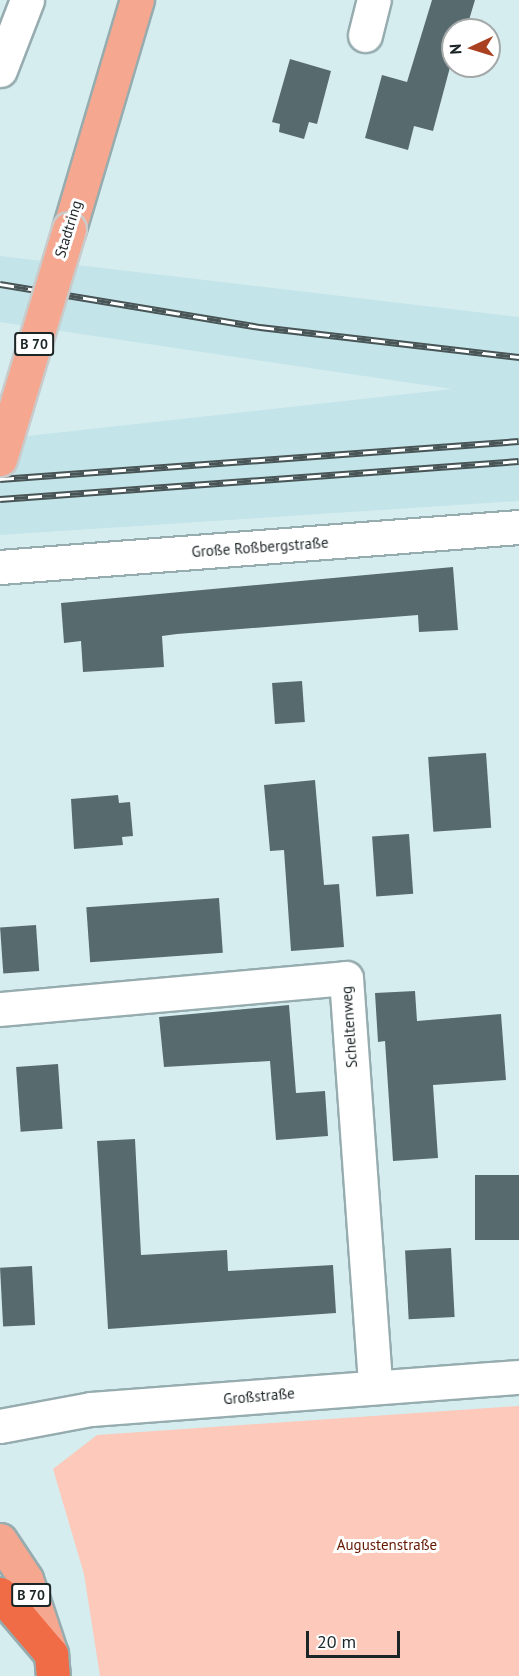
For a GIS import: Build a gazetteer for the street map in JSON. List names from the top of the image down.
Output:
{
  "streets": {
    "main road": ["Stadtring", "B 70"],
    "street": ["Große Roßbergstraße", "Scheltenweg", "Großstraße"]
  },
  "crossings": [
    ["Scheltenweg", "Großstraße"]
  ],
  "parks": ["Augustenstraße"],
  "scale_bar": "20 m",
  "north": "left"
}
